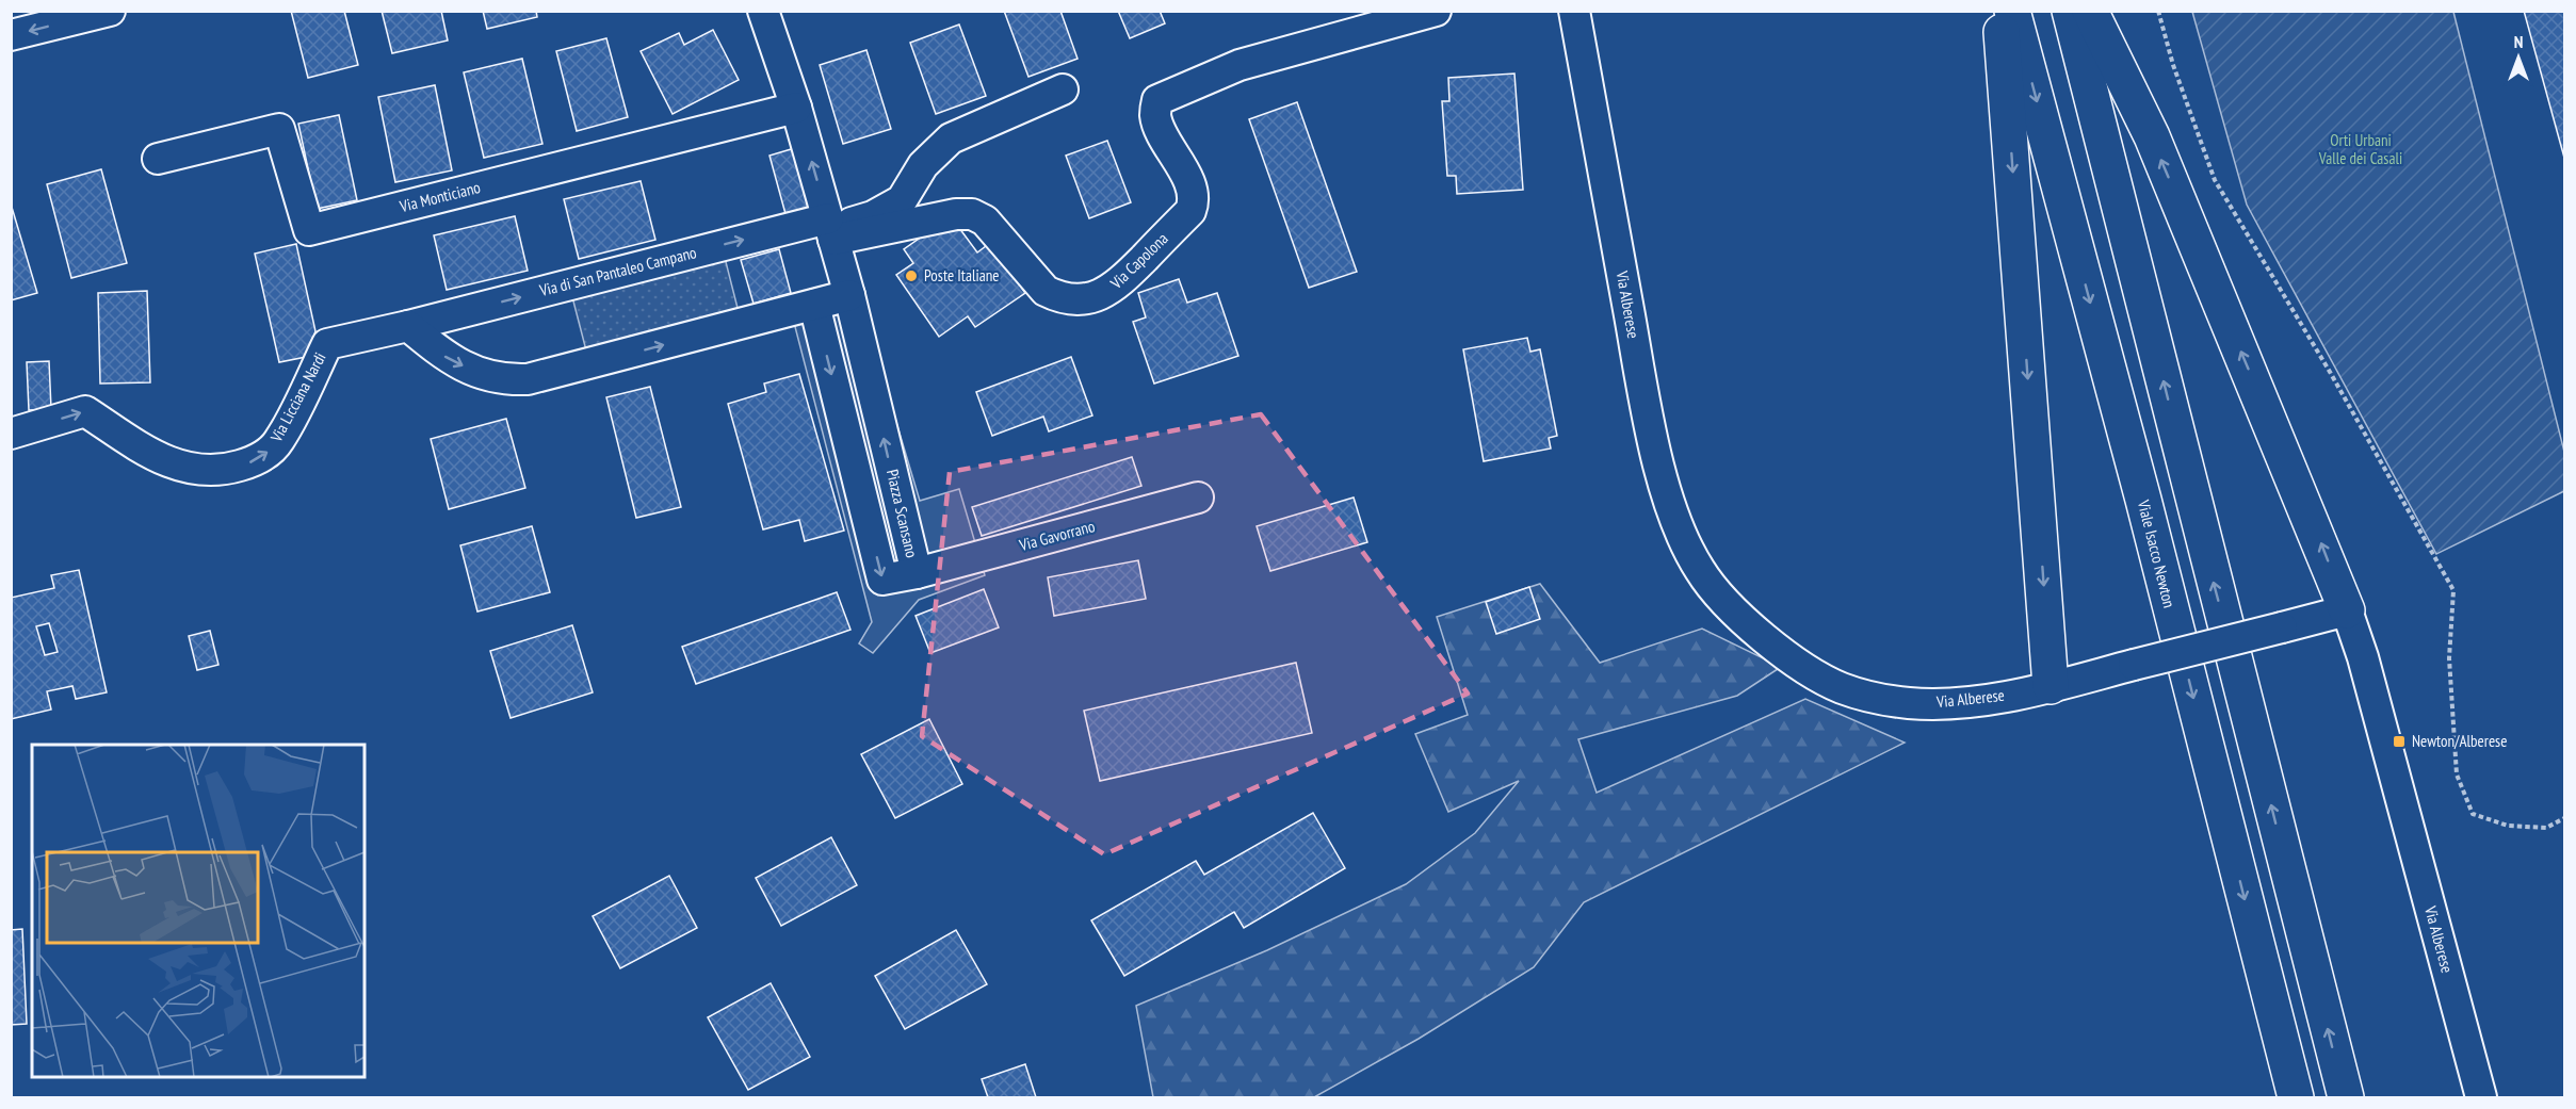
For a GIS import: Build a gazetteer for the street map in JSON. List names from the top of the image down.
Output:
{
  "streets": {
    "highway": ["Viale Isacco Newton"],
    "street": [
      "Via Monticiano",
      "Via Capolona",
      "Via di San Pantaleo Campano",
      "Via Alberese",
      "Via Licciana Nardi",
      "Piazza Scansano",
      "Via Gavorrano"
    ]
  },
  "crossings": [
    ["Via Capolona", "Via di San Pantaleo Campano"],
    ["Via di San Pantaleo Campano", "Via Licciana Nardi"],
    ["Piazza Scansano", "Via Gavorrano"]
  ],
  "one_way": ["Via Licciana Nardi"],
  "parks": ["Orti Urbani Valle dei Casali"],
  "places": {
    "other": ["Poste Italiane"],
    "transit": ["Newton/Alberese"]
  },
  "north": "top"
}
